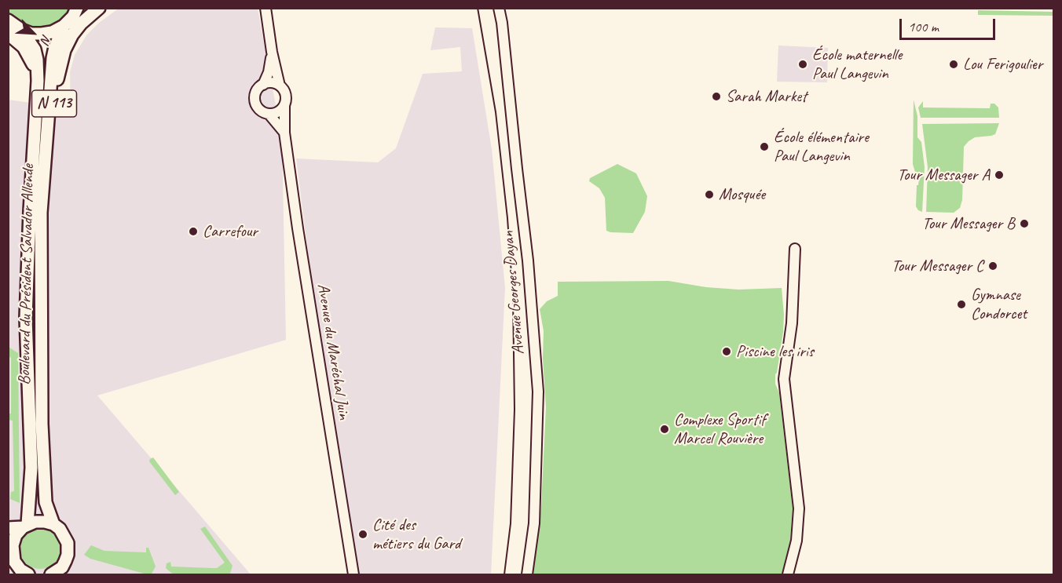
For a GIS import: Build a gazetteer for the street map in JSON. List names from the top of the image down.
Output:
{
  "streets": {
    "main road": ["N 113", "Boulevard du Président Salvador Allende"],
    "street": ["Avenue Georges Dayan", "Avenue du Maréchal Juin"]
  },
  "crossings": [
    ["N 113", "Boulevard du Président Salvador Allende"]
  ],
  "places": [
    "École maternelle Paul Langevin",
    "Lou Ferigoulier",
    "Sarah Market",
    "École élémentaire Paul Langevin",
    "Tour Messager A",
    "Mosquée",
    "Tour Messager B",
    "Carrefour",
    "Tour Messager C",
    "Gymnase Condorcet",
    "Piscine les iris",
    "Complexe Sportif Marcel Rouvière",
    "Cité des métiers du Gard"
  ],
  "scale_bar": "100 m",
  "north": "bottom right"
}
